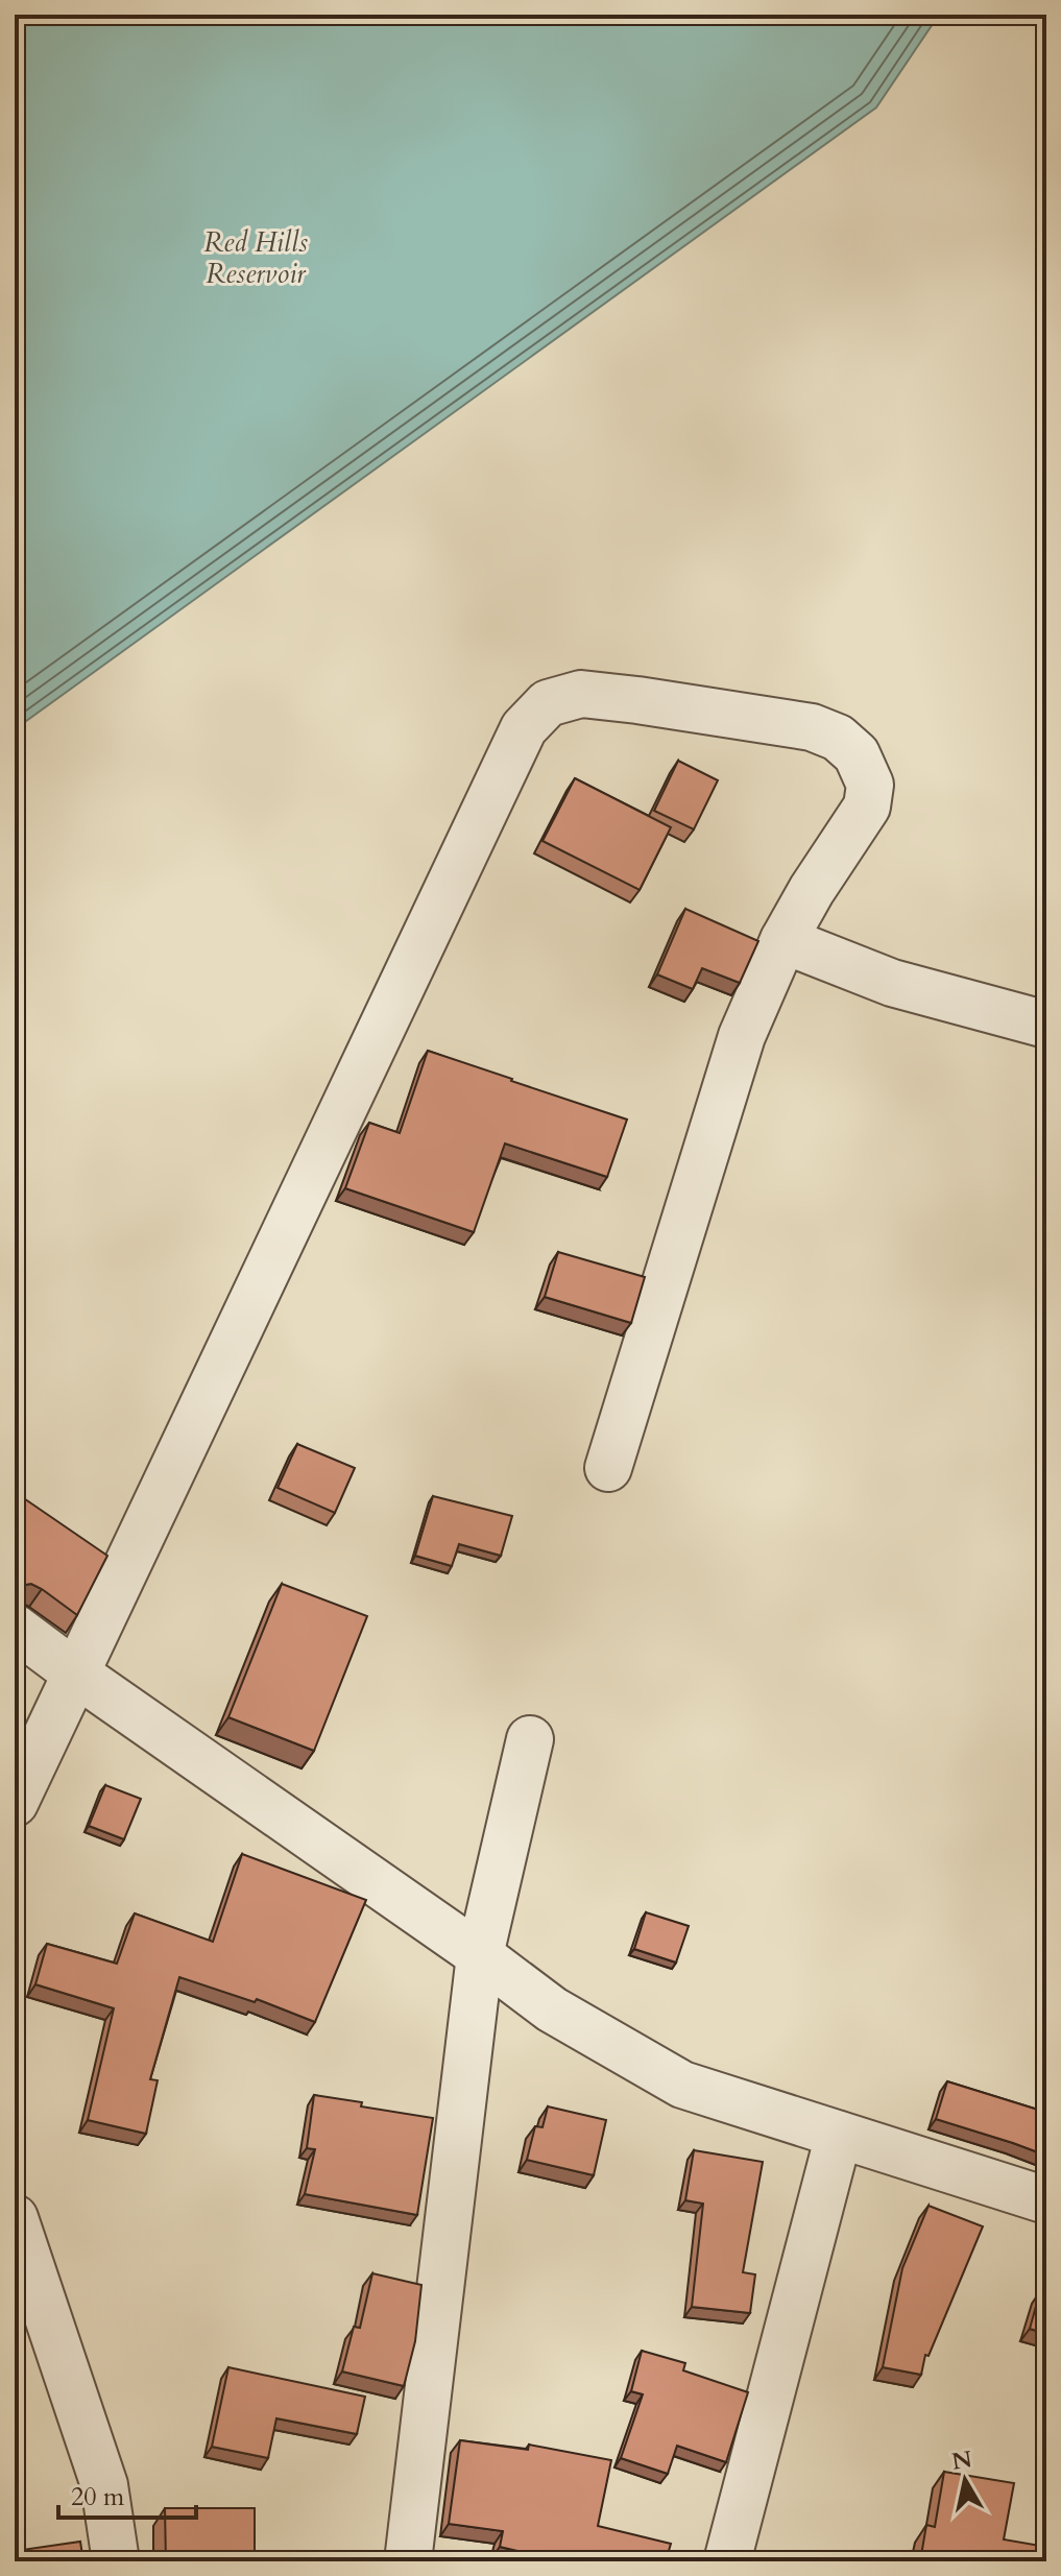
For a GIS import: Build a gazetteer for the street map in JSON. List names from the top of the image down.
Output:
{
  "water": ["Red Hills Reservoir"],
  "scale_bar": "20 m",
  "north": "top"
}
